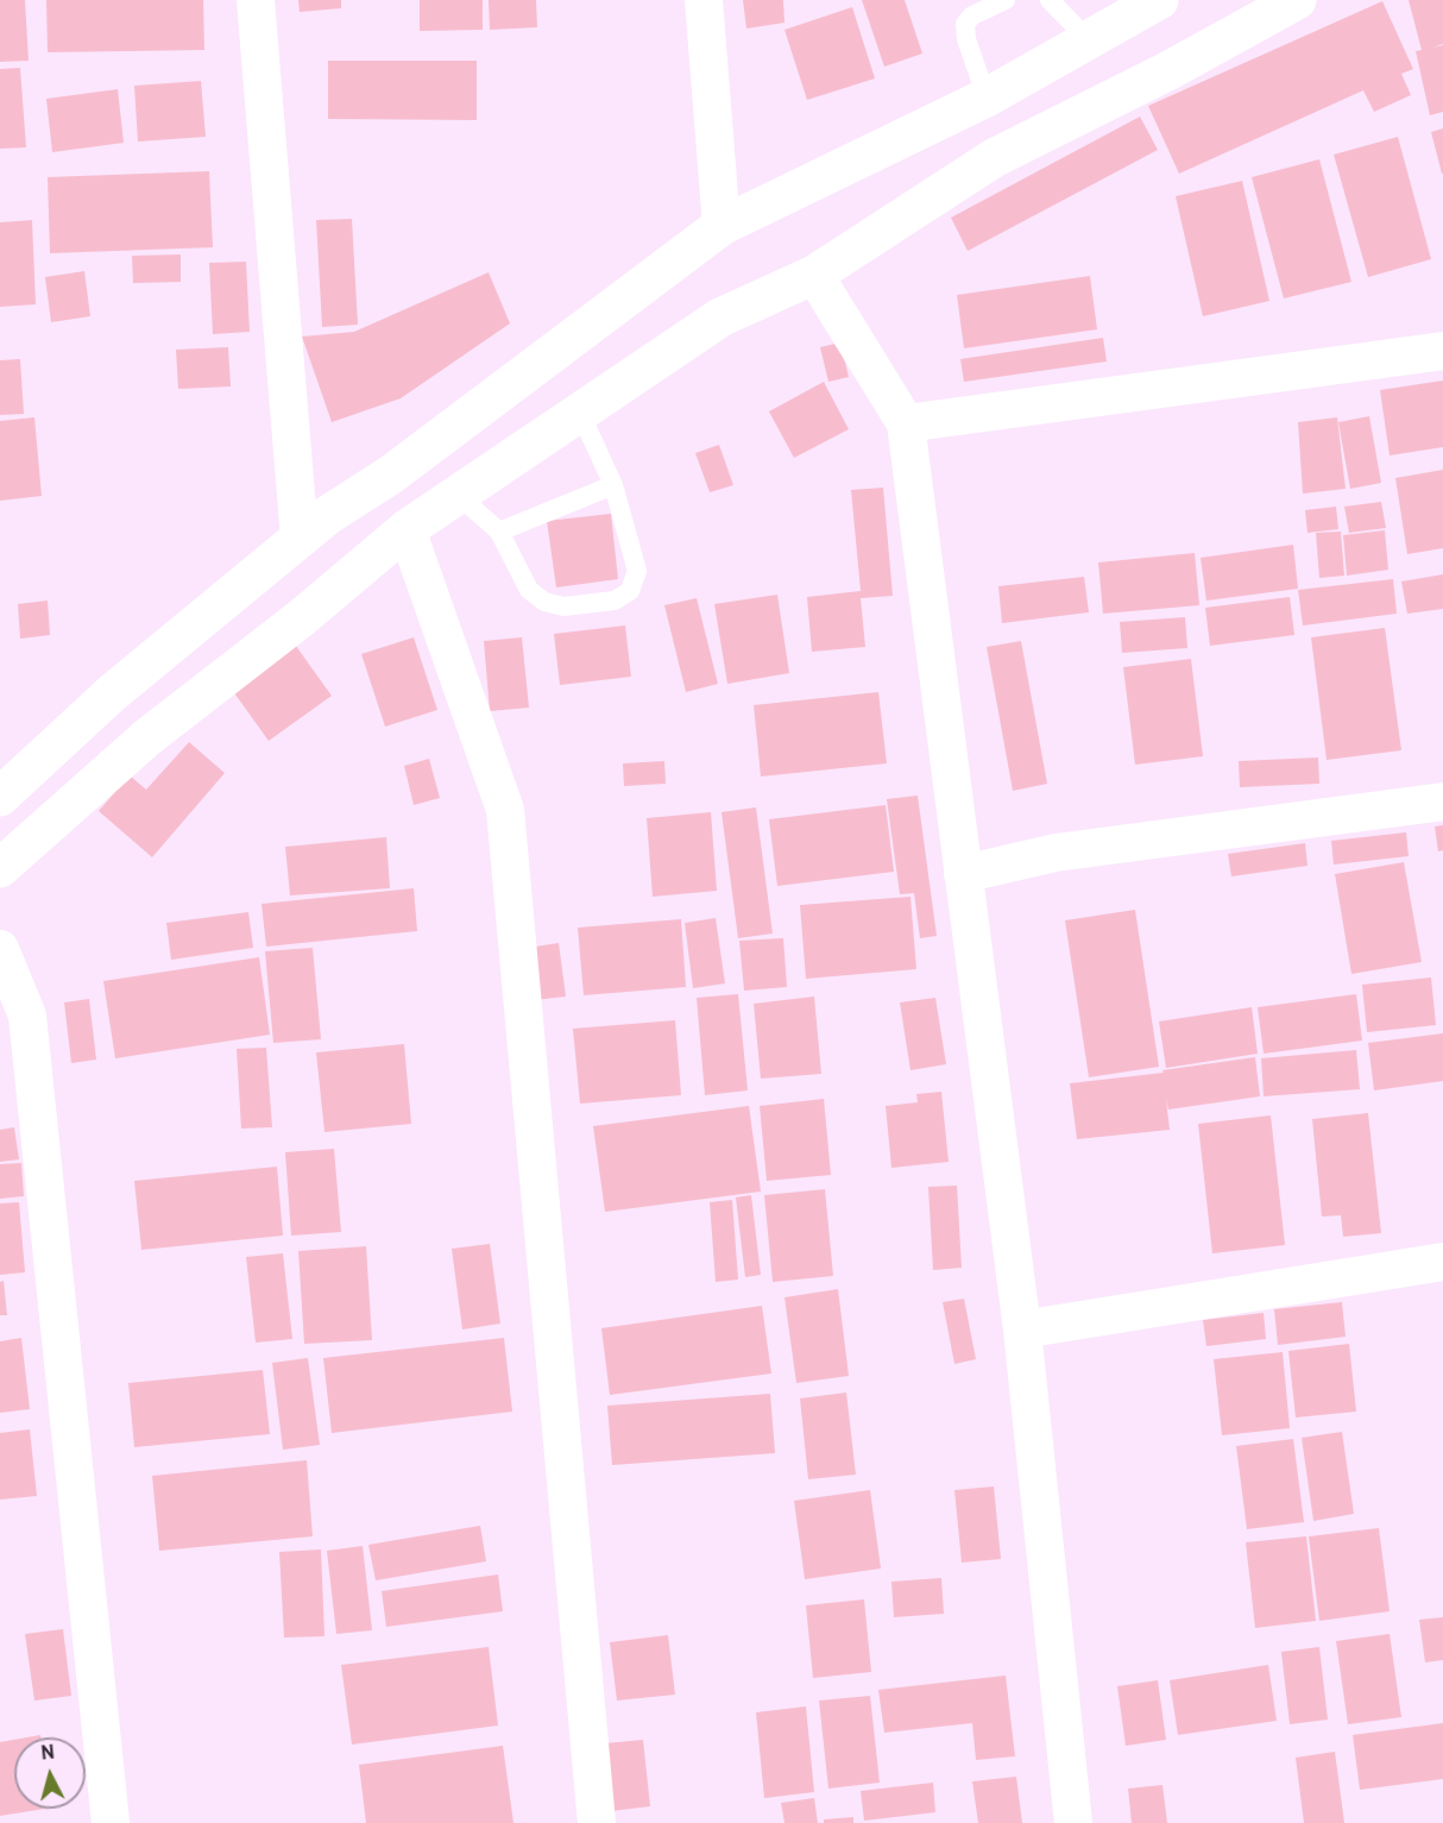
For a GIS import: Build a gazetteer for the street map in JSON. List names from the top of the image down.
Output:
{
  "north": "top"
}
